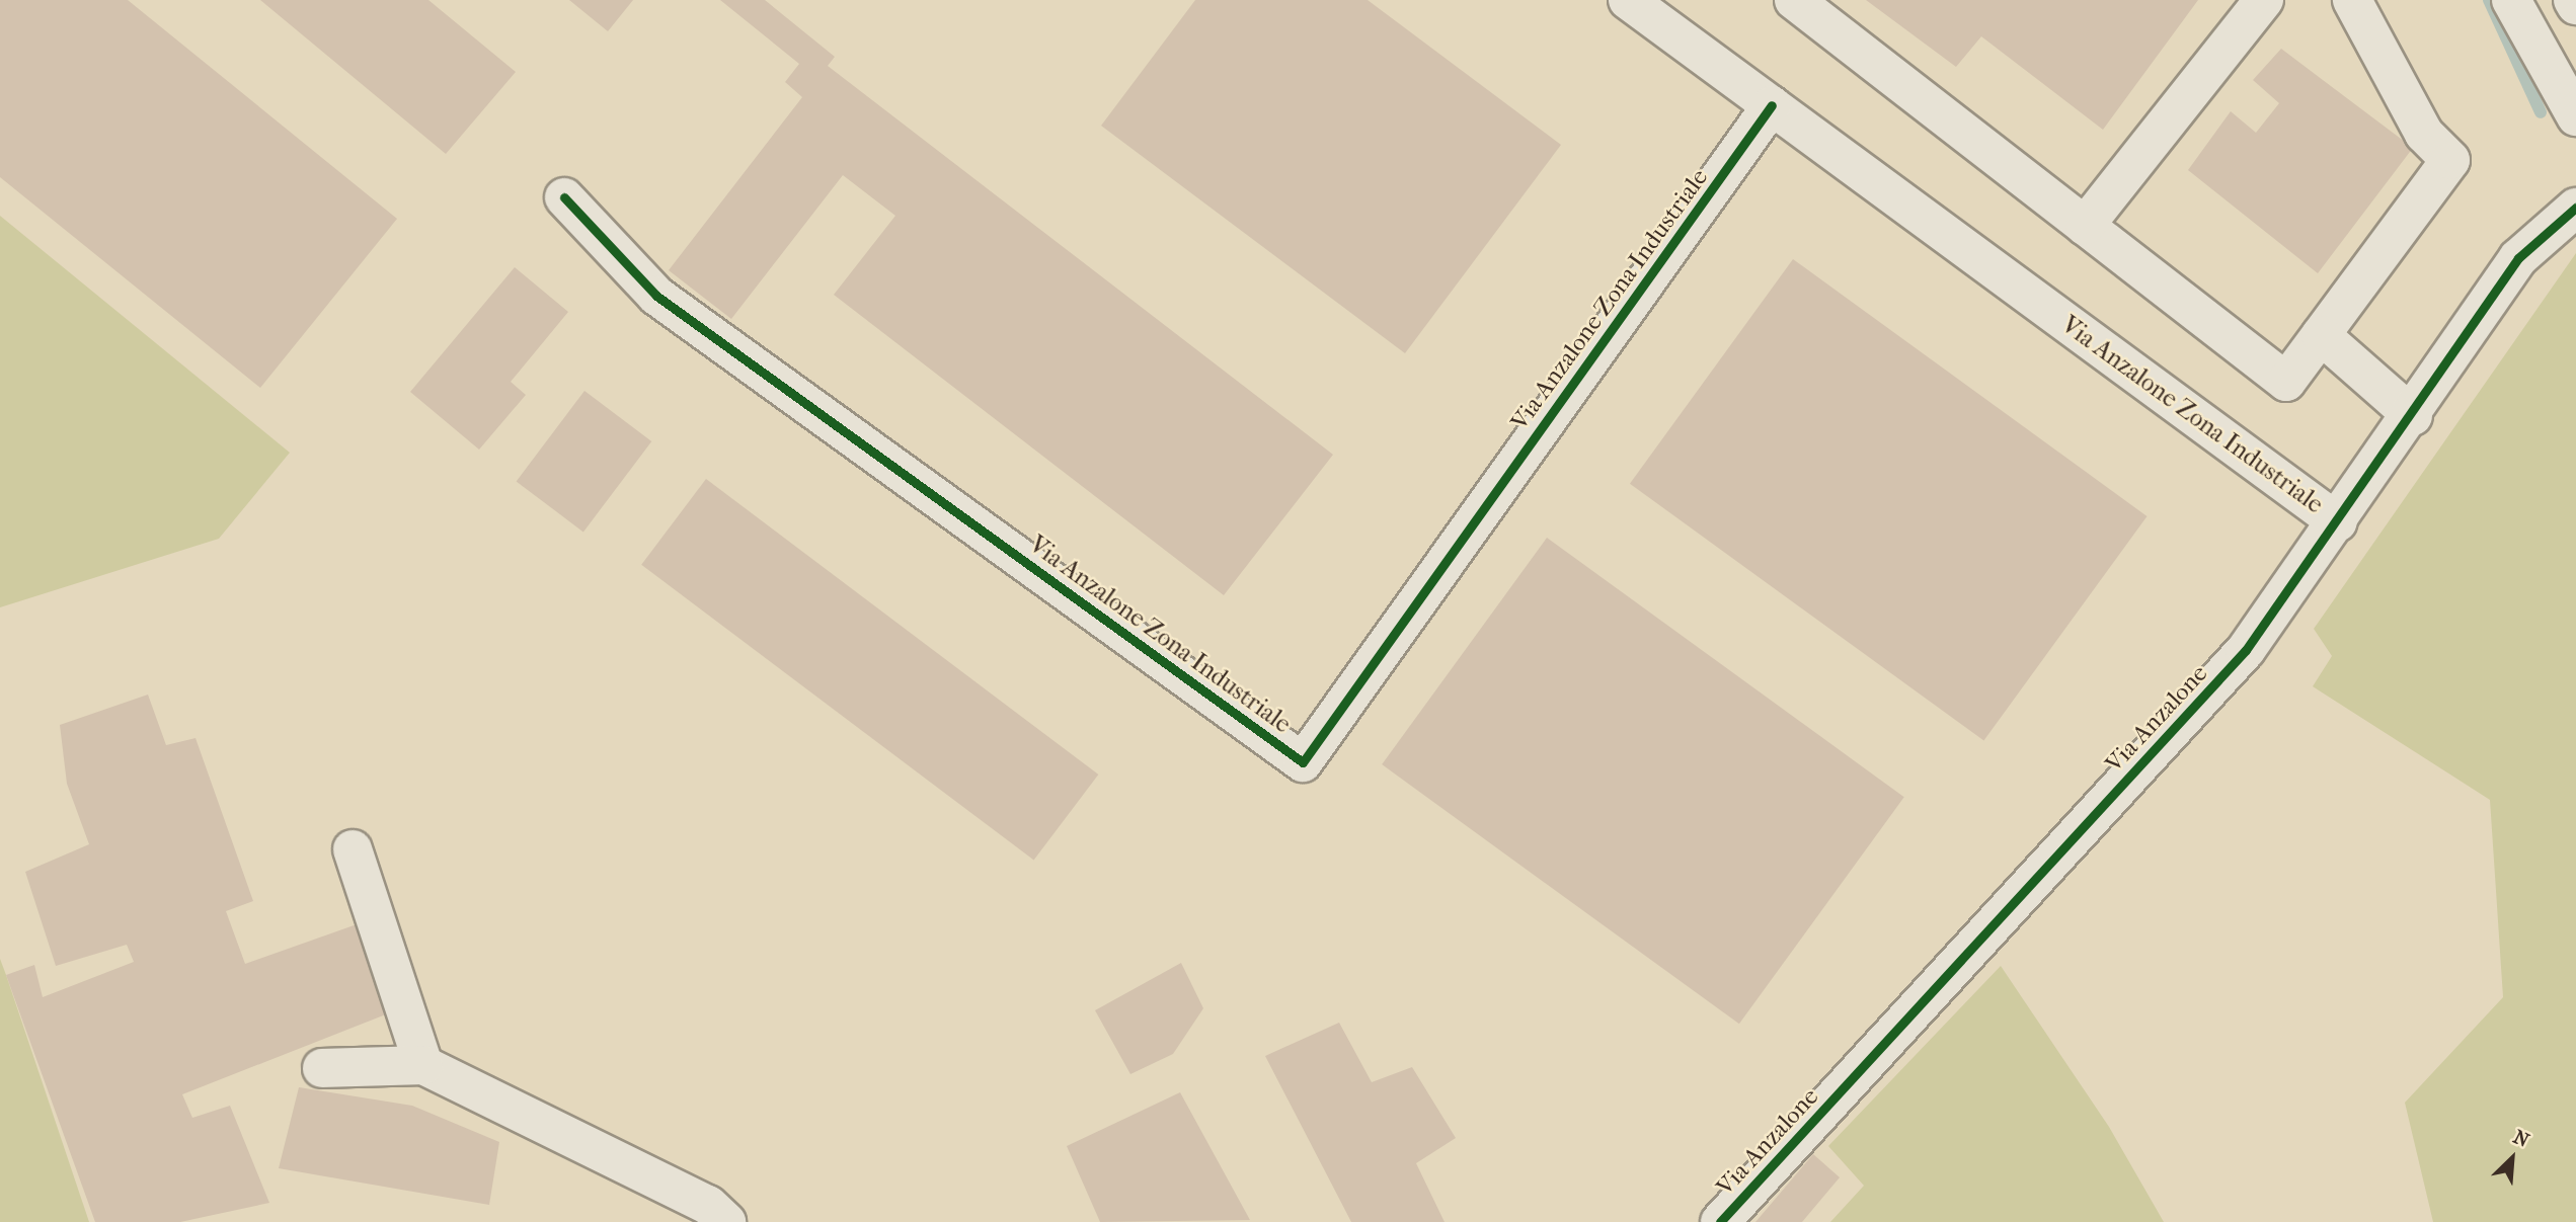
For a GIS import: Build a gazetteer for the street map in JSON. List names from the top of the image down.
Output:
{
  "streets": {
    "street": ["Via Anzalone Zona Industriale", "Via Anzalone"]
  },
  "crossings": [
    ["Via Anzalone Zona Industriale", "Via Anzalone"]
  ],
  "north": "top right"
}
